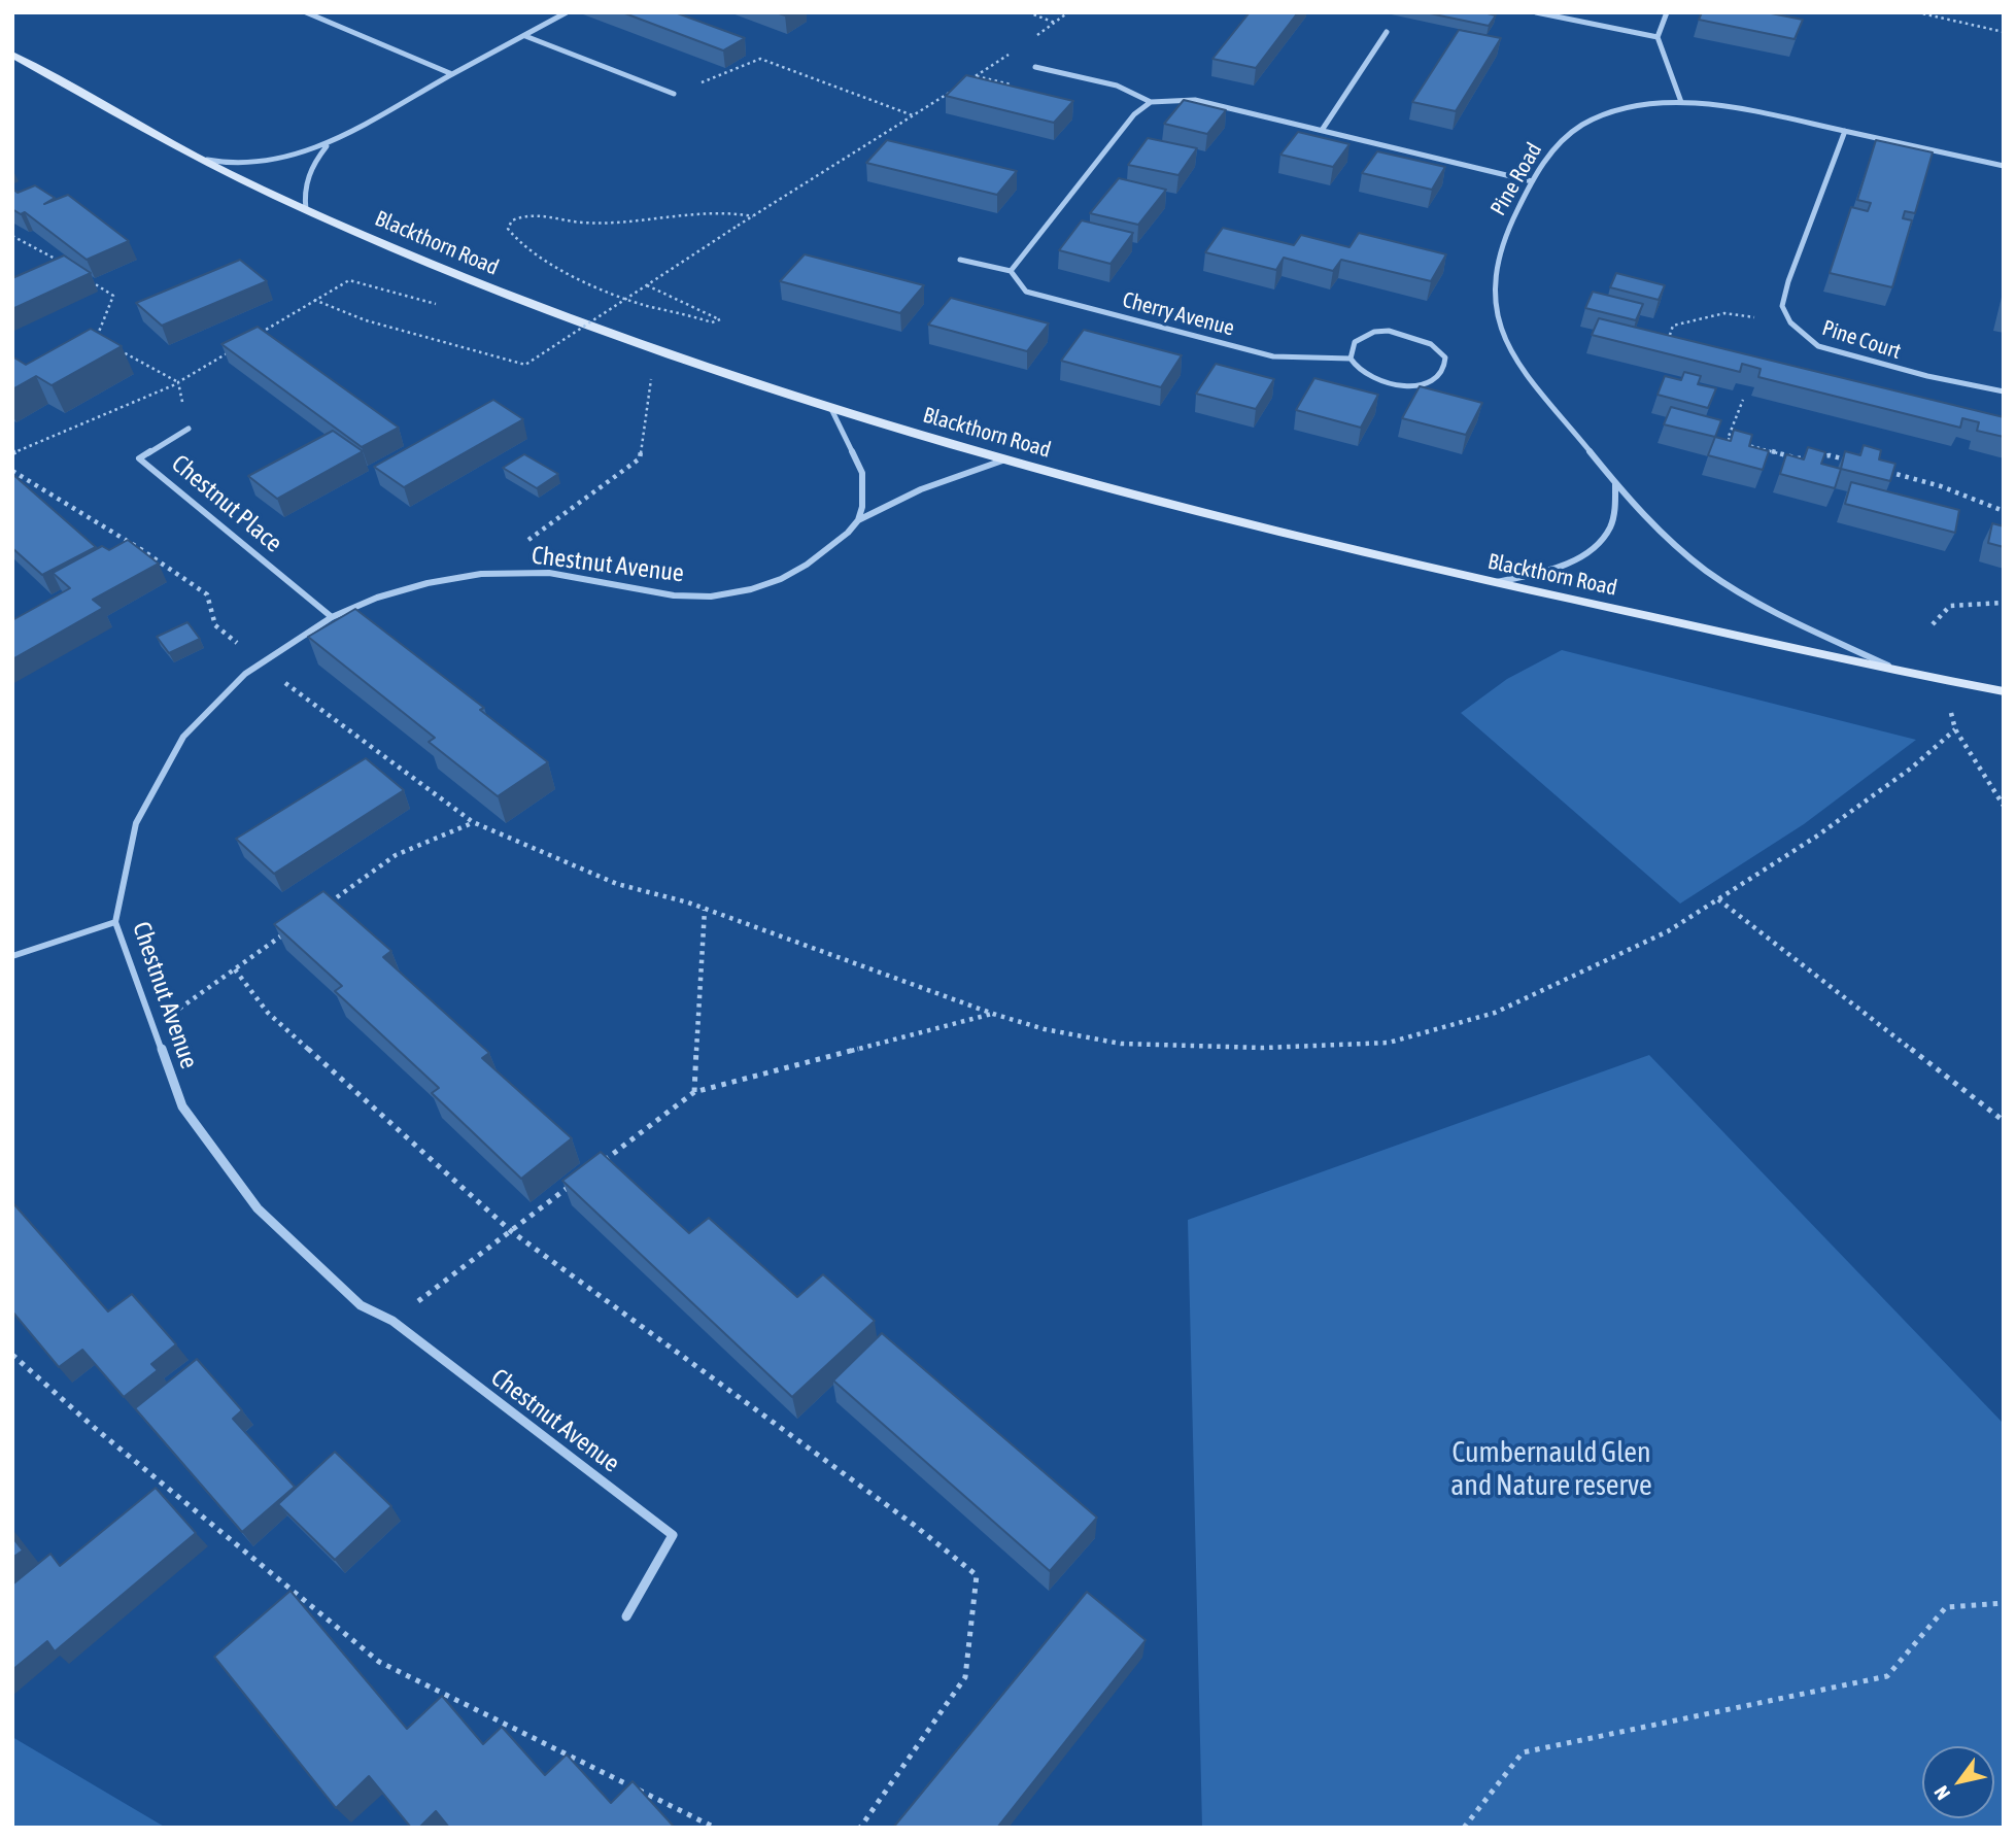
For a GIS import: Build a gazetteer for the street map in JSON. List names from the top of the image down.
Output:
{
  "streets": {
    "street": [
      "Pine Road",
      "Blackthorn Road",
      "Cherry Avenue",
      "Pine Court",
      "Chestnut Place",
      "Chestnut Avenue"
    ]
  },
  "crossings": [
    ["Pine Road", "Blackthorn Road"],
    ["Pine Road", "Pine Court"],
    ["Blackthorn Road", "Chestnut Avenue"],
    ["Chestnut Place", "Chestnut Avenue"]
  ],
  "parks": ["Cumbernauld Glen and Nature reserve"],
  "north": "bottom left"
}
